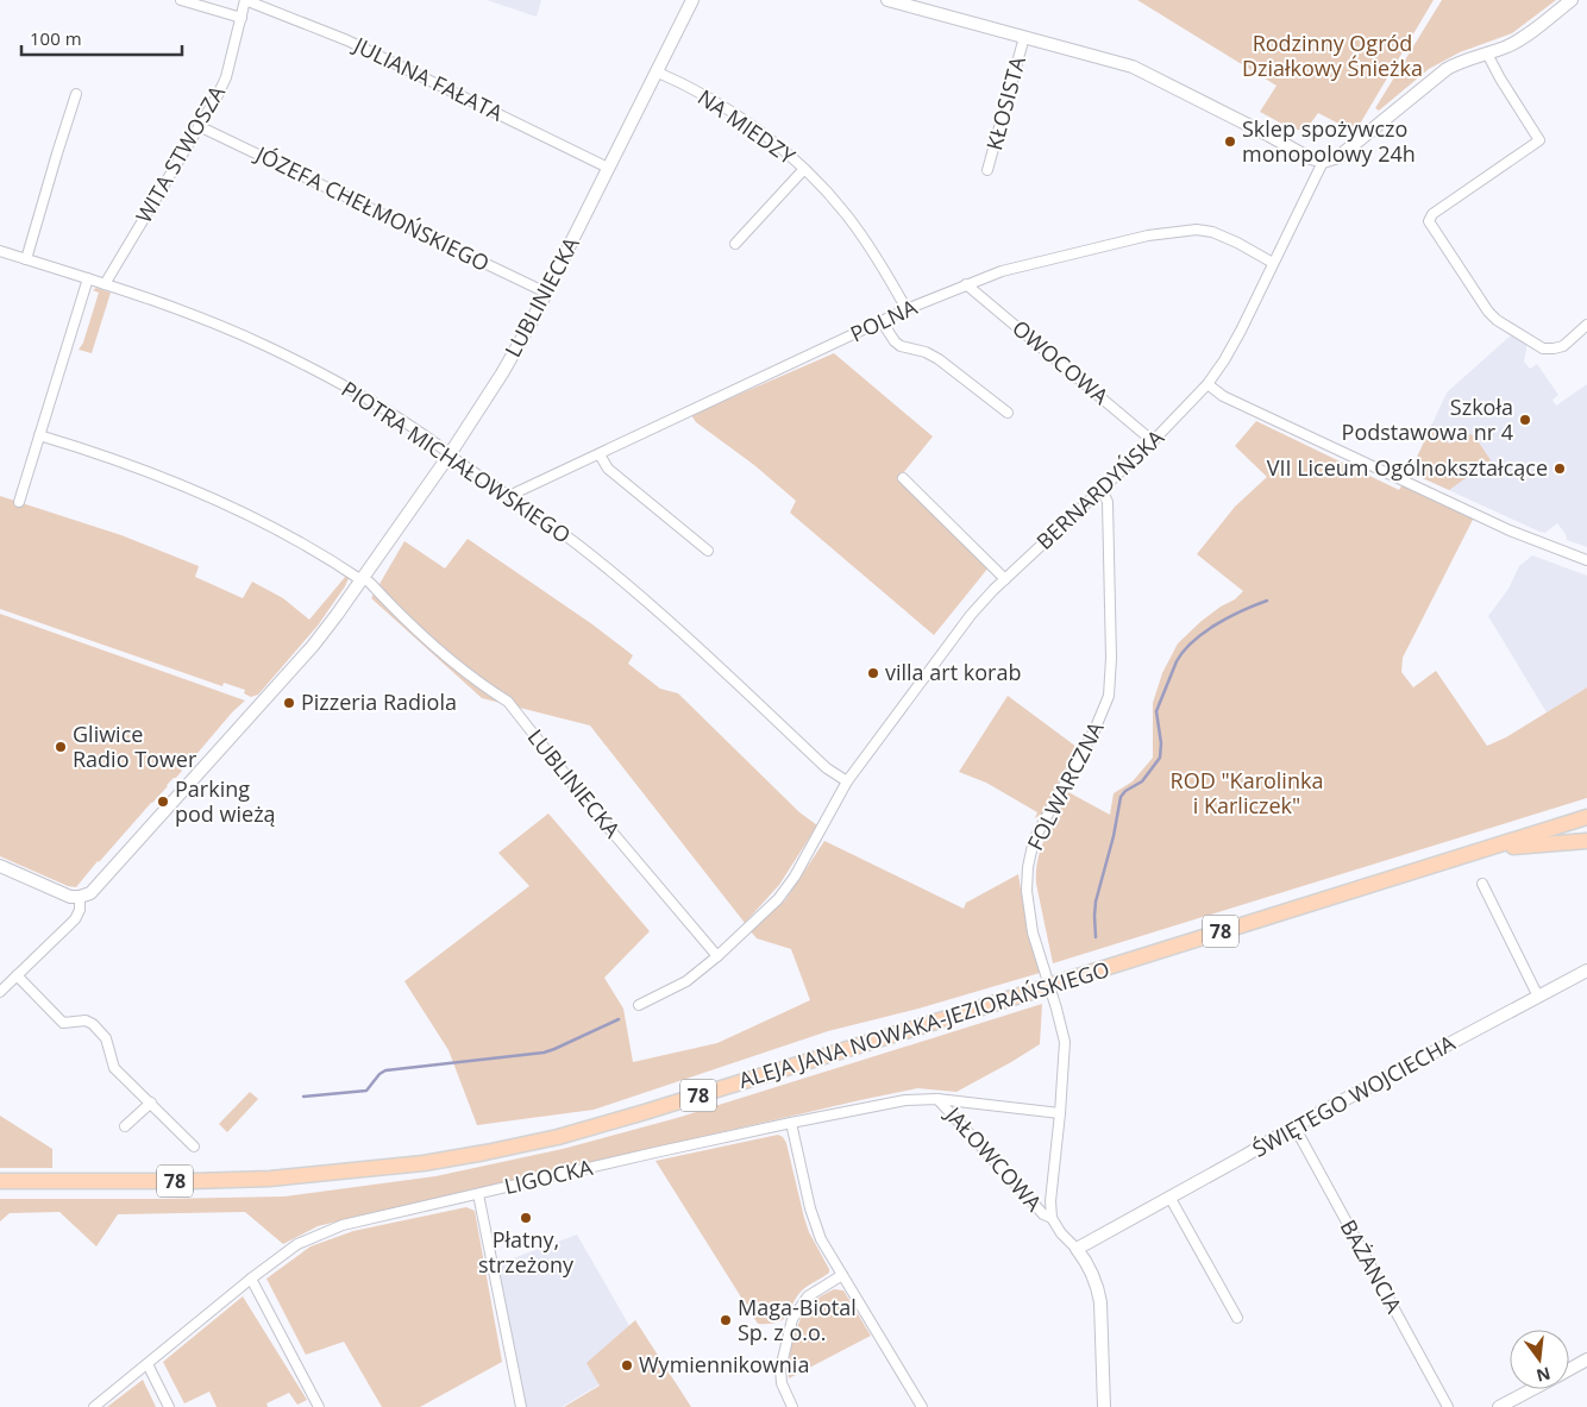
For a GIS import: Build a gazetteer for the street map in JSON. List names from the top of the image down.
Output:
{
  "streets": {
    "main road": ["78", "ALEJA JANA NOWAKA-JEZIORAŃSKIEGO"],
    "street": [
      "JULIANA FAŁATA",
      "KŁOSISTA",
      "NA MIEDZY",
      "WITA STWOSZA",
      "JÓZEFA CHEŁMOŃSKIEGO",
      "LUBLINIECKA",
      "POLNA",
      "OWOCOWA",
      "PIOTRA MICHAŁOWSKIEGO",
      "BERNARDYŃSKA",
      "FOLWARCZNA",
      "ŚWIĘTEGO WOJCIECHA",
      "JAŁOWCOWA",
      "LIGOCKA",
      "BAŻANCIA"
    ]
  },
  "crossings": [
    ["JULIANA FAŁATA", "WITA STWOSZA"],
    ["JULIANA FAŁATA", "LUBLINIECKA"],
    ["NA MIEDZY", "LUBLINIECKA"],
    ["NA MIEDZY", "POLNA"],
    ["WITA STWOSZA", "JÓZEFA CHEŁMOŃSKIEGO"],
    ["WITA STWOSZA", "PIOTRA MICHAŁOWSKIEGO"],
    ["JÓZEFA CHEŁMOŃSKIEGO", "LUBLINIECKA"],
    ["LUBLINIECKA", "PIOTRA MICHAŁOWSKIEGO"],
    ["LUBLINIECKA", "BERNARDYŃSKA"],
    ["POLNA", "OWOCOWA"],
    ["POLNA", "PIOTRA MICHAŁOWSKIEGO"],
    ["POLNA", "BERNARDYŃSKA"],
    ["OWOCOWA", "BERNARDYŃSKA"],
    ["PIOTRA MICHAŁOWSKIEGO", "BERNARDYŃSKA"],
    ["BERNARDYŃSKA", "FOLWARCZNA"],
    ["FOLWARCZNA", "JAŁOWCOWA"],
    ["FOLWARCZNA", "LIGOCKA"],
    ["ŚWIĘTEGO WOJCIECHA", "BAŻANCIA"],
    ["JAŁOWCOWA", "LIGOCKA"]
  ],
  "parks": ["Rodzinny Ogród Działkowy Śnieżka", "ROD \"Karolinka i Karliczek\""],
  "places": [
    "Sklep spożywczo monopolowy 24h",
    "Szkoła Podstawowa nr 4",
    "VII Liceum Ogólnokształcące",
    "villa art korab",
    "Pizzeria Radiola",
    "Gliwice Radio Tower",
    "Parking pod wieżą",
    "Płatny, strzeżony",
    "Maga-Biotal Sp. z o.o.",
    "Wymiennikownia"
  ],
  "scale_bar": "100 m",
  "north": "bottom"
}
